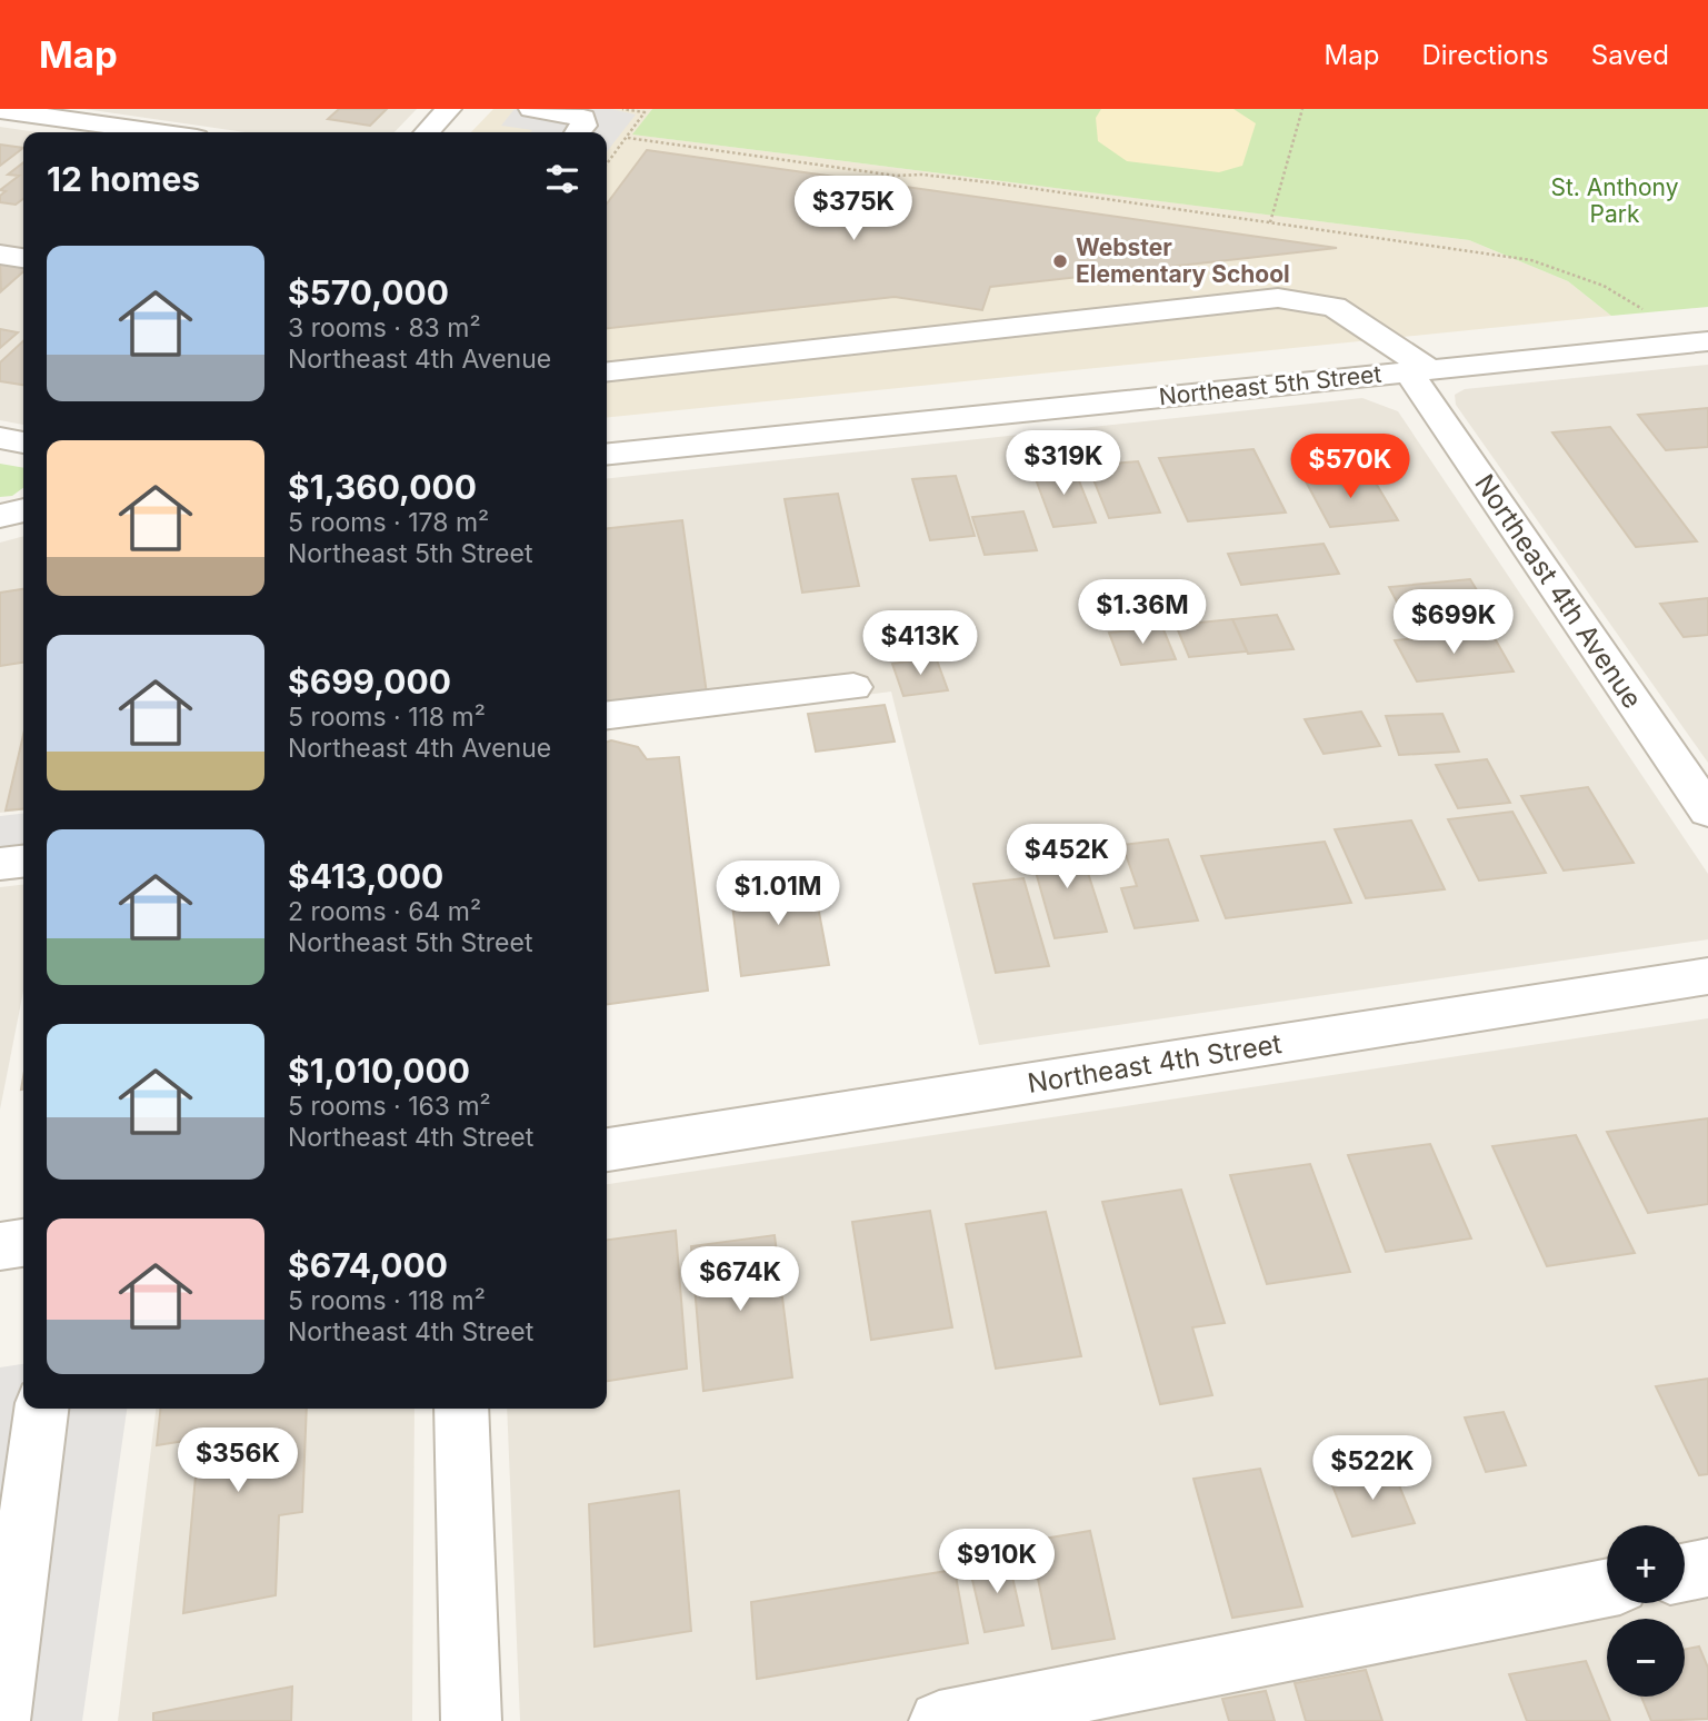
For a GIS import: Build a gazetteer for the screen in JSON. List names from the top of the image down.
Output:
{
  "streets": {
    "street": ["Northeast 5th Street", "Northeast 4th Avenue", "Northeast 4th Street"]
  },
  "crossings": [
    ["Northeast 5th Street", "Northeast 4th Avenue"]
  ],
  "parks": ["St. Anthony Park"],
  "places": ["Webster Elementary School"],
  "page": {
    "header": "Map",
    "nav": ["Map", "Directions", "Saved"],
    "heading": "12 homes",
    "price": [
      "$375K",
      "$319K",
      "$570K",
      "$1.36M",
      "$699K",
      "$413K",
      "$452K",
      "$1.01M",
      "$674K",
      "$356K",
      "$522K",
      "$910K"
    ],
    "list": [
      {
        "name": "$570,000",
        "note": "3 rooms · 83 m² · Northeast 4th Avenue"
      },
      {
        "name": "$1,360,000",
        "note": "5 rooms · 178 m² · Northeast 5th Street"
      },
      {
        "name": "$699,000",
        "note": "5 rooms · 118 m² · Northeast 4th Avenue"
      },
      {
        "name": "$413,000",
        "note": "2 rooms · 64 m² · Northeast 5th Street"
      },
      {
        "name": "$1,010,000",
        "note": "5 rooms · 163 m² · Northeast 4th Street"
      },
      {
        "name": "$674,000",
        "note": "5 rooms · 118 m² · Northeast 4th Street"
      }
    ],
    "map_buttons": ["+", "−"]
  }
}
